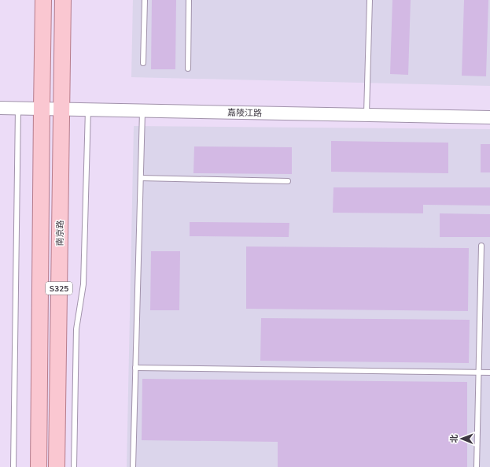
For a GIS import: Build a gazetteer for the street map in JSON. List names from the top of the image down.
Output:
{
  "streets": {
    "main road": ["南京路", "S325"],
    "street": ["嘉陵江路"]
  },
  "crossings": [
    ["嘉陵江路", "南京路"],
    ["嘉陵江路", "S325"]
  ],
  "north": "left"
}
